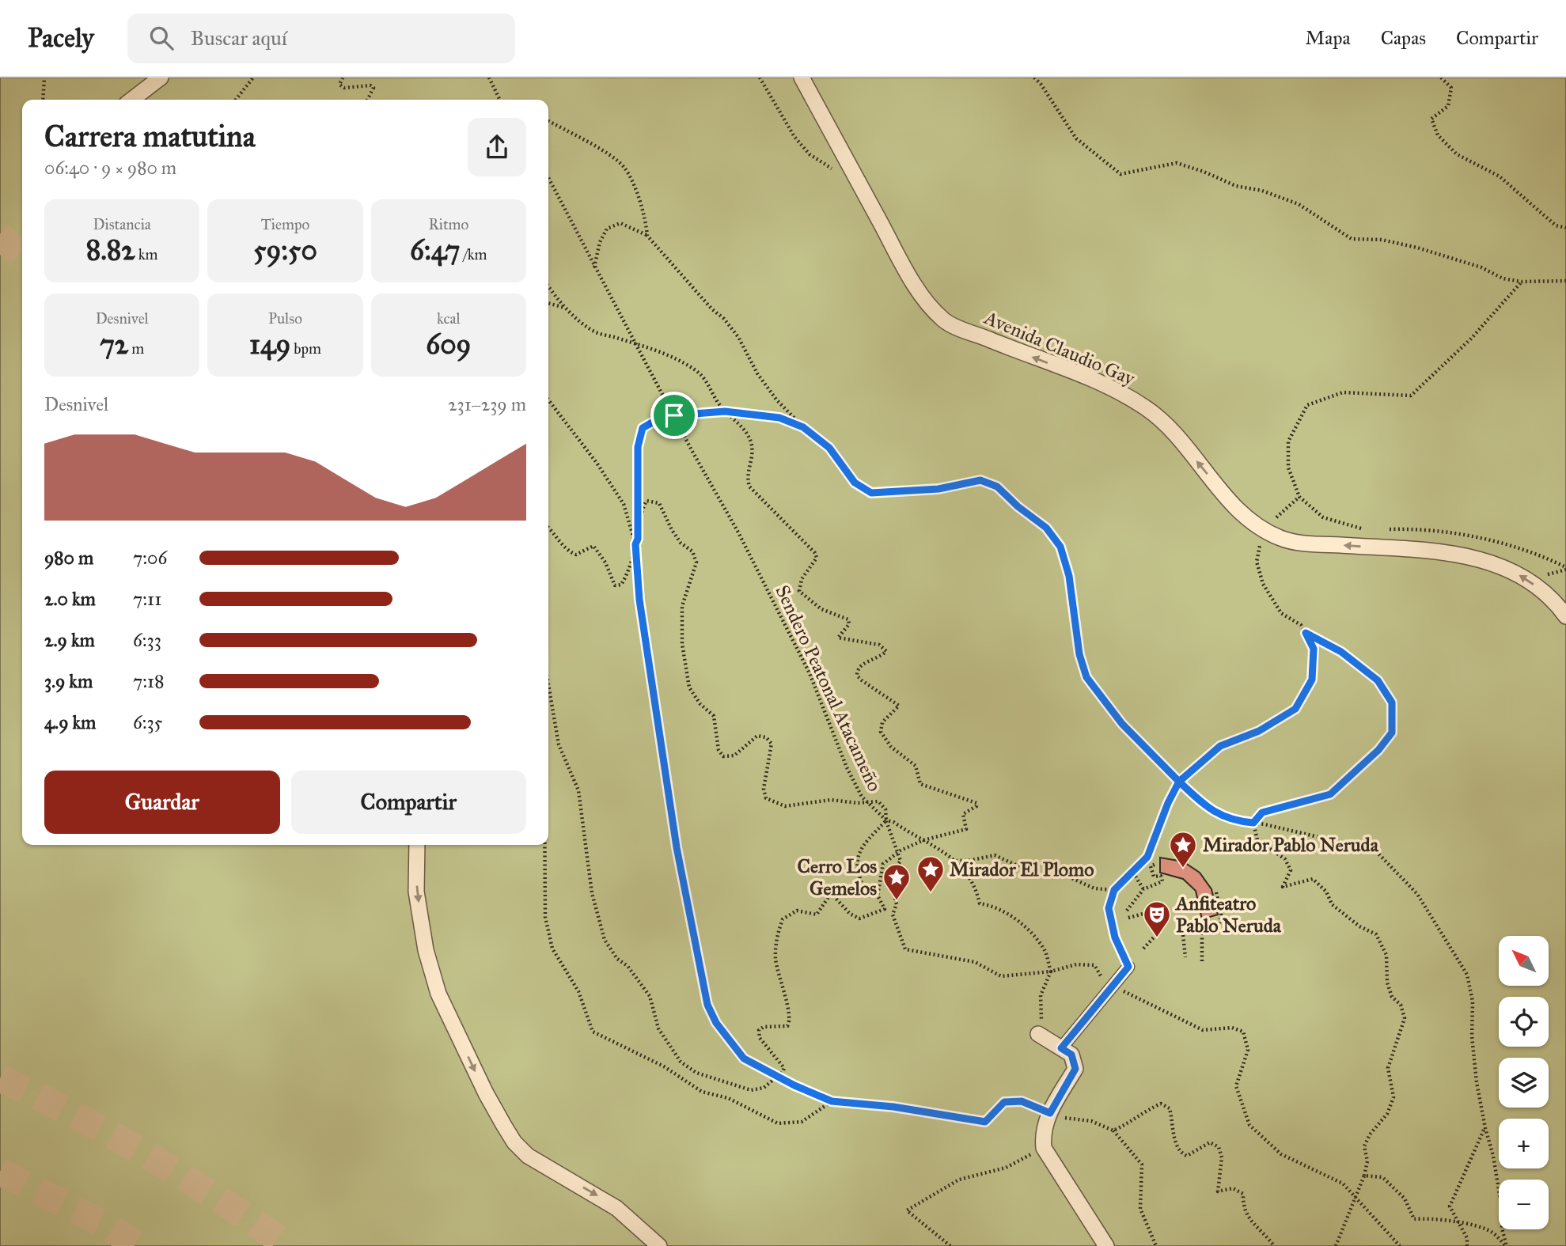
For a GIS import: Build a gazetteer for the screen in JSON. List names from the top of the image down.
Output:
{
  "streets": {
    "street": ["Avenida Claudio Gay"],
    "path": ["Sendero Peatonal Atacameño"]
  },
  "one_way": ["Avenida Claudio Gay"],
  "places": {
    "place": ["Mirador Pablo Neruda", "Mirador El Plomo", "Cerro Los Gemelos"],
    "theatre": ["Anfiteatro Pablo Neruda"]
  },
  "north": "top left",
  "page": {
    "header": "Pacely",
    "search": "Buscar aquí",
    "nav": ["Mapa", "Capas", "Compartir"],
    "heading": ["Carrera matutina", "06:40 · 9 × 980 m"],
    "stats": [
      ["Distancia", "8.82 km"],
      ["Tiempo", "59:50"],
      ["Ritmo", "6:47 /km"],
      ["Desnivel", "72 m"],
      ["Pulso", "149 bpm"],
      ["kcal", "609"]
    ],
    "chart": ["Desnivel", "231–239 m"],
    "list": [
      {
        "name": "980 m",
        "note": "7:06"
      },
      {
        "name": "2.0 km",
        "note": "7:11"
      },
      {
        "name": "2.9 km",
        "note": "6:33"
      },
      {
        "name": "3.9 km",
        "note": "7:18"
      },
      {
        "name": "4.9 km",
        "note": "6:35"
      }
    ],
    "buttons": ["Guardar", "Compartir"],
    "map_buttons": ["+", "−"]
  }
}
